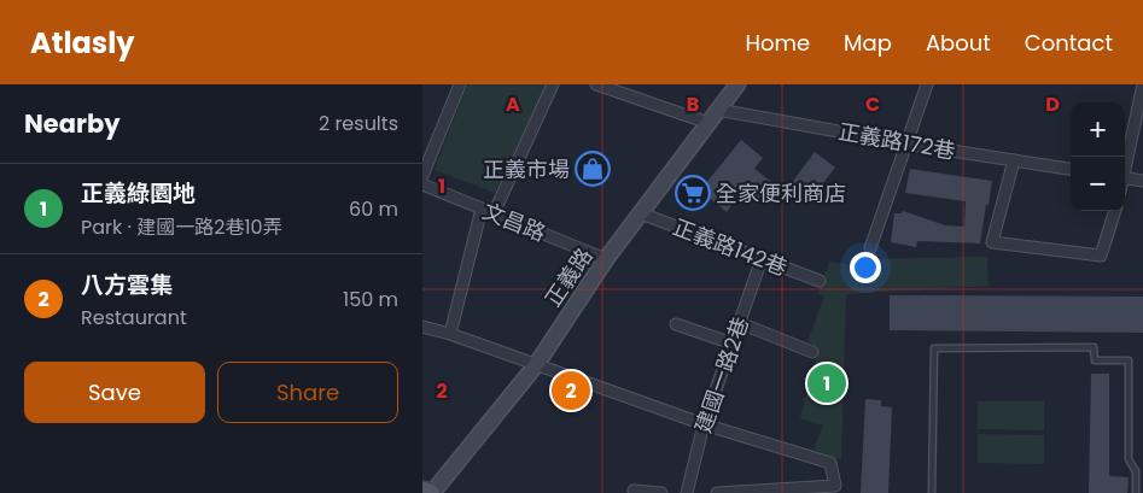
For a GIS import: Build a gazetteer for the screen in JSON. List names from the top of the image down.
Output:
{
  "streets": {
    "street": [
      "正義路172巷",
      "文昌路",
      "正義路142巷",
      "正義路",
      "建國一路2巷"
    ]
  },
  "crossings": [
    ["正義路172巷", "正義路"],
    ["文昌路", "正義路"],
    ["正義路142巷", "正義路"],
    ["正義路142巷", "建國一路2巷"]
  ],
  "places": {
    "shop": ["正義市場"],
    "supermarket": ["全家便利商店"]
  },
  "page": {
    "header": "Atlasly",
    "nav": [
      "Home",
      "Map",
      "About",
      "Contact"
    ],
    "heading": ["Nearby", "2 results"],
    "map_buttons": ["+", "−"],
    "list": [
      {
        "mark": "1",
        "name": "正義綠園地",
        "note": "Park · 建國一路2巷10弄",
        "value": "60 m"
      },
      {
        "mark": "2",
        "name": "八方雲集",
        "note": "Restaurant",
        "value": "150 m"
      }
    ],
    "buttons": ["Save", "Share"],
    "pins": ["1", "2"]
  },
  "grid": {
    "columns": [
      "A",
      "B",
      "C",
      "D"
    ],
    "rows": ["1", "2"]
  }
}
